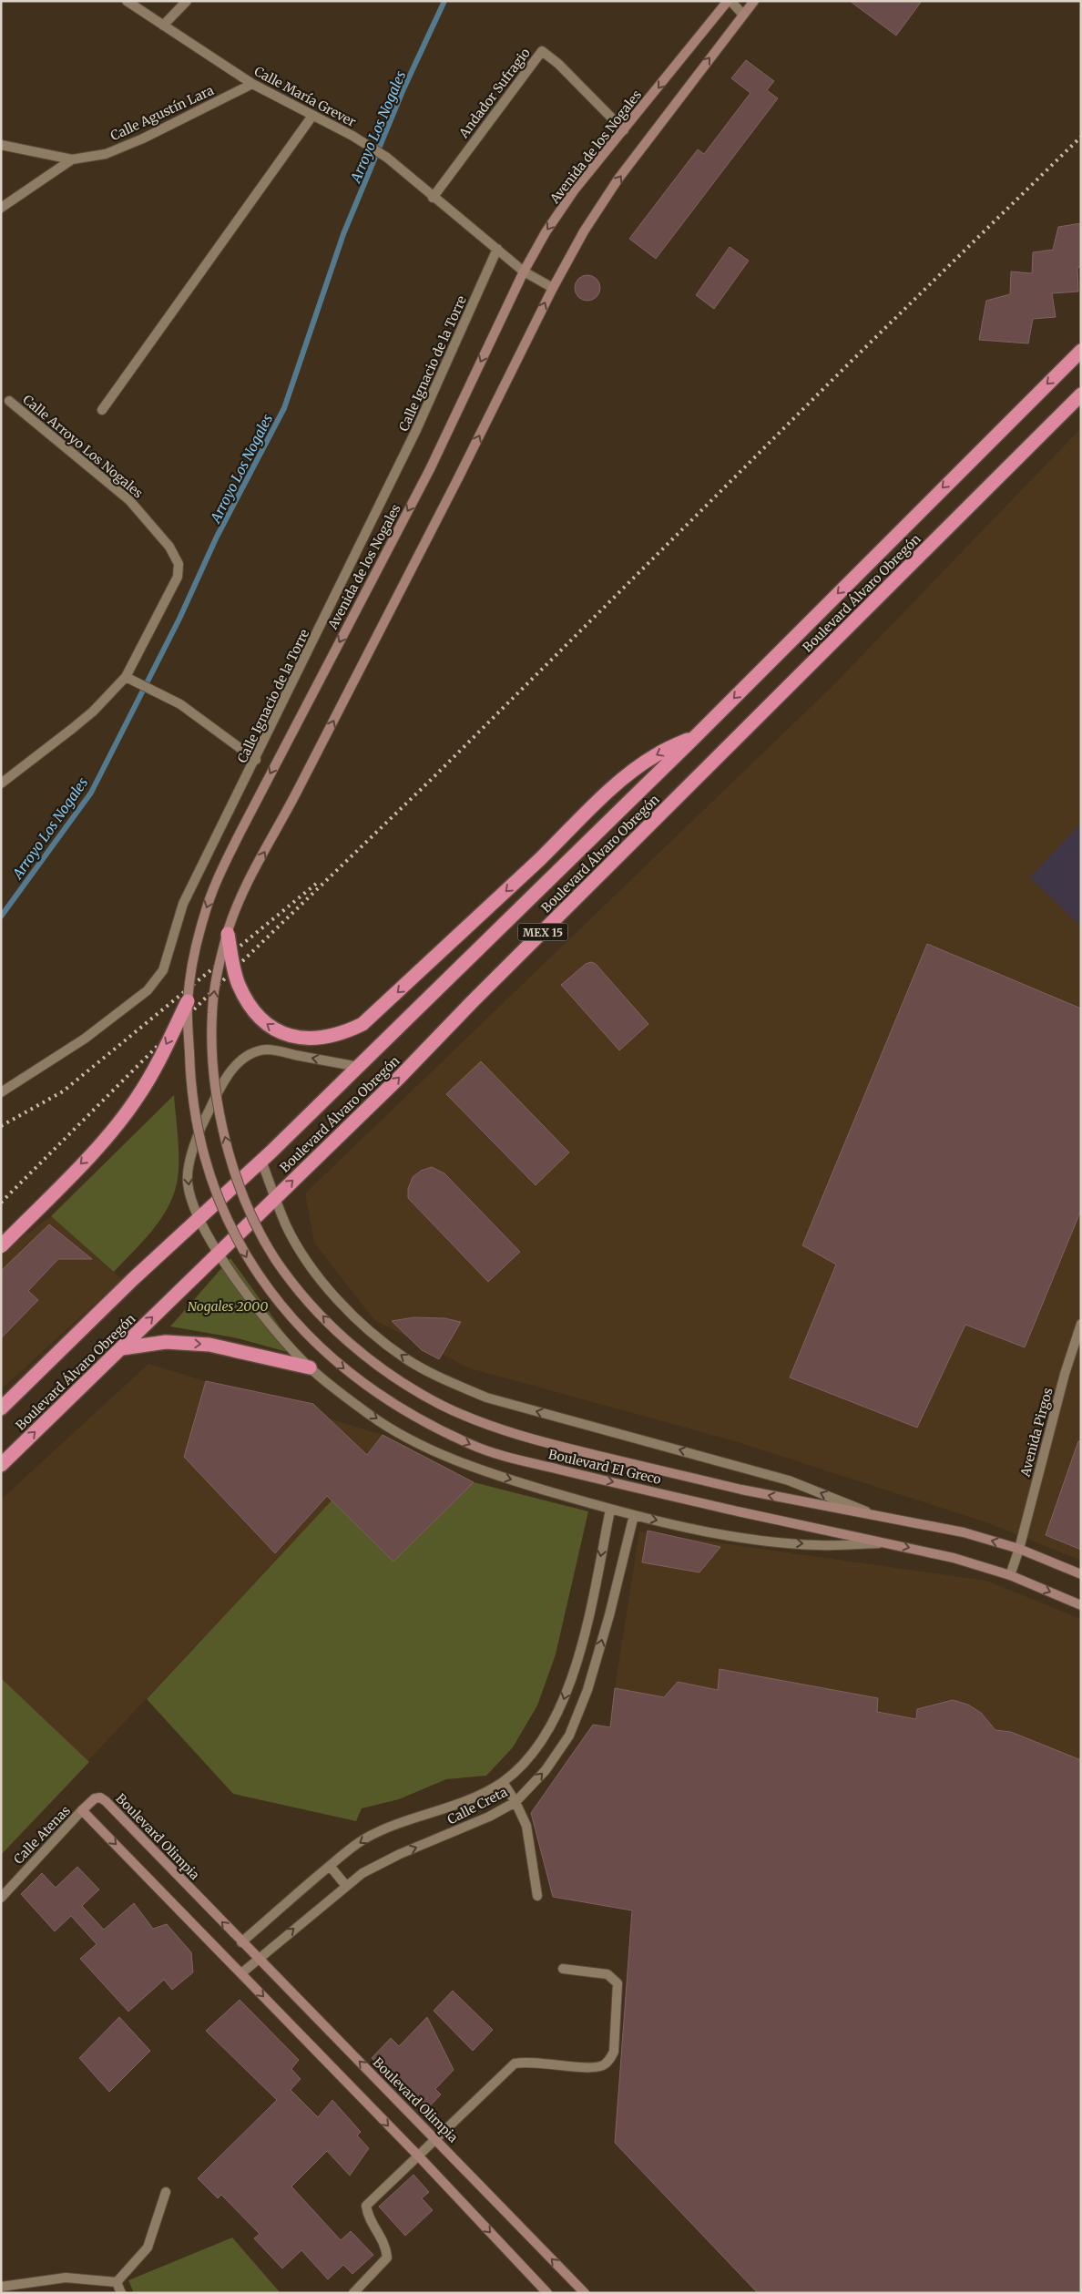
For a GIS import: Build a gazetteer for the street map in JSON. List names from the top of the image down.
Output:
{
  "streets": {
    "highway": ["Boulevard Álvaro Obregón", "MEX 15"],
    "main road": ["Avenida de los Nogales", "Boulevard El Greco", "Boulevard Olimpia"],
    "street": [
      "Andador Sufragio",
      "Calle María Grever",
      "Calle Agustín Lara",
      "Calle Ignacio de la Torre",
      "Calle Arroyo Los Nogales",
      "Avenida Pirgos",
      "Calle Creta",
      "Calle Atenas"
    ]
  },
  "crossings": [
    ["Andador Sufragio", "Calle María Grever"],
    ["Andador Sufragio", "Avenida de los Nogales"],
    ["Calle María Grever", "Calle Agustín Lara"],
    ["Calle María Grever", "Avenida de los Nogales"],
    ["Calle María Grever", "Calle Ignacio de la Torre"],
    ["Avenida de los Nogales", "Boulevard El Greco"],
    ["Avenida Pirgos", "Boulevard El Greco"],
    ["Calle Creta", "Boulevard Olimpia"],
    ["Calle Atenas", "Boulevard Olimpia"]
  ],
  "water": ["Arroyo Los Nogales"],
  "parks": ["Nogales 2000"]
}
